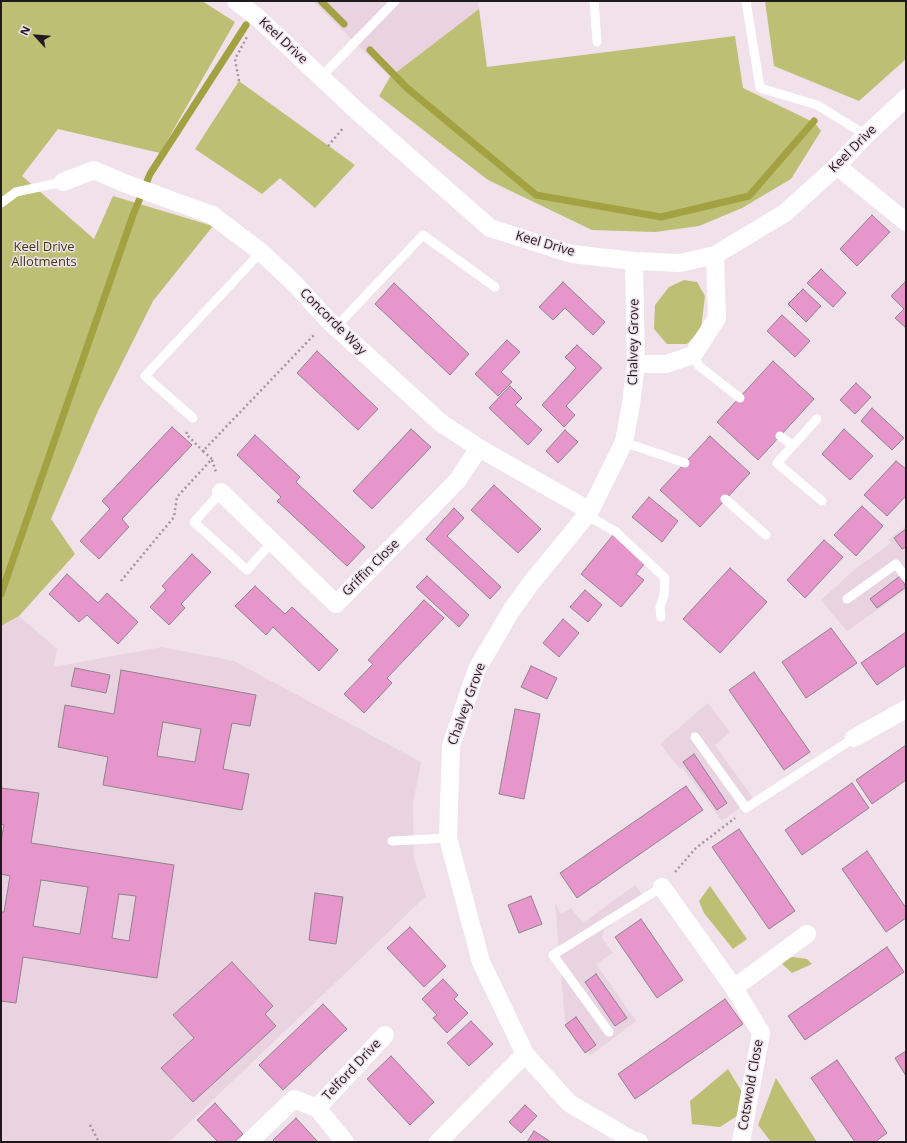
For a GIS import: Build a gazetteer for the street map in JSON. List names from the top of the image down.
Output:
{
  "streets": {
    "street": [
      "Keel Drive",
      "Concorde Way",
      "Chalvey Grove",
      "Griffin Close",
      "Telford Drive",
      "Cotswold Close"
    ]
  },
  "crossings": [
    ["Keel Drive", "Chalvey Grove"],
    ["Concorde Way", "Chalvey Grove"],
    ["Concorde Way", "Griffin Close"]
  ],
  "parks": ["Keel Drive Allotments"],
  "north": "top left"
}
